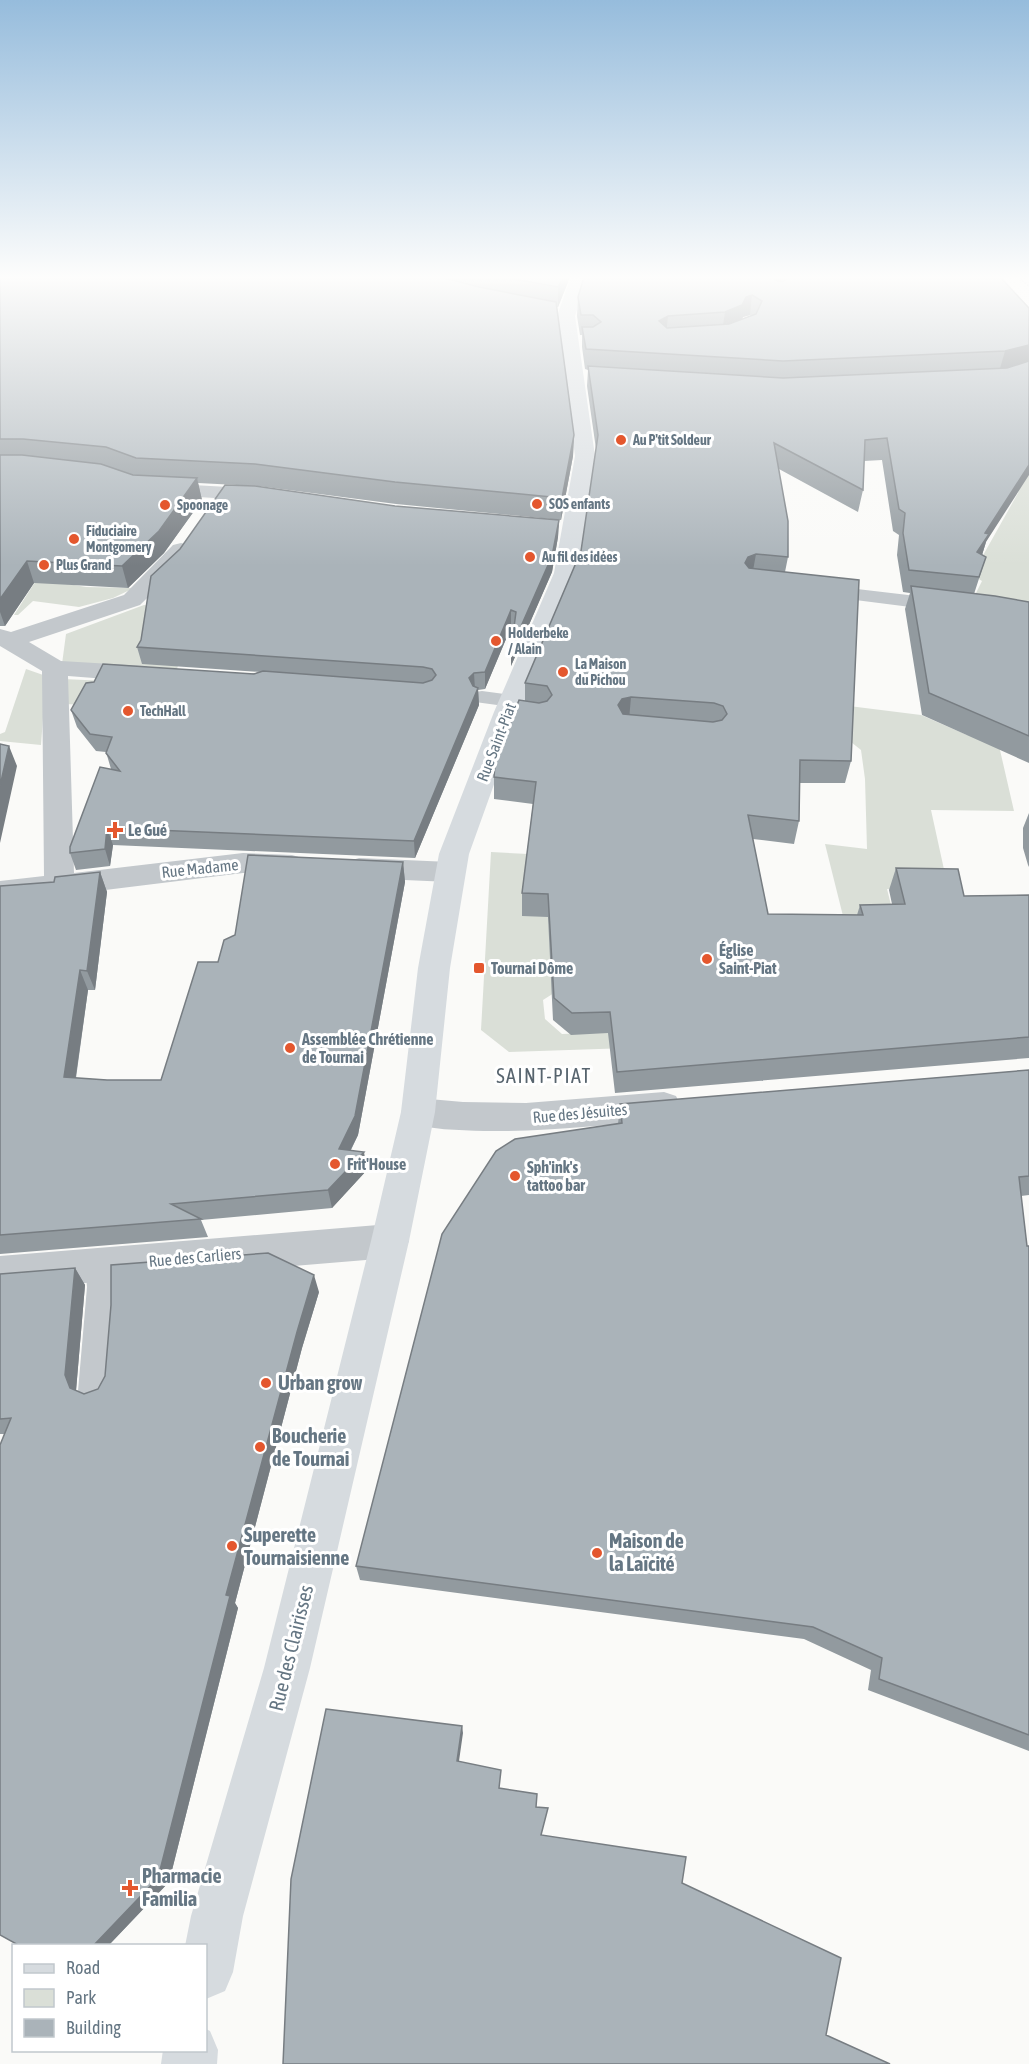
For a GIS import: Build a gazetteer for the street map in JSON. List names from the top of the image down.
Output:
{
  "streets": {
    "street": [
      "Rue Saint-Piat",
      "Rue Madame",
      "Rue des Jésuites",
      "Rue des Carliers",
      "Rue des Clairisses"
    ]
  },
  "crossings": [
    ["Rue Saint-Piat", "Rue Madame"],
    ["Rue Saint-Piat", "Rue des Jésuites"],
    ["Rue Saint-Piat", "Rue des Clairisses"],
    ["Rue des Jésuites", "Rue des Clairisses"],
    ["Rue des Carliers", "Rue des Clairisses"]
  ],
  "districts": ["SAINT-PIAT"],
  "places": {
    "other": [
      "Au P'tit Soldeur",
      "SOS enfants",
      "Spoonage",
      "Fiduciaire Montgomery",
      "Au fil des idées",
      "Plus Grand",
      "Holderbeke / Alain",
      "La Maison du Pichou",
      "TechHall",
      "Église Saint-Piat",
      "Assemblée Chrétienne de Tournai",
      "Frit'House",
      "Sph'ink's tattoo bar",
      "Urban grow",
      "Boucherie de Tournai",
      "Superette Tournaisienne",
      "Maison de la Laïcité"
    ],
    "health": ["Le Gué", "Pharmacie Familia"],
    "transit": ["Tournai Dôme"]
  },
  "legend": ["Road", "Park", "Building"]
}
